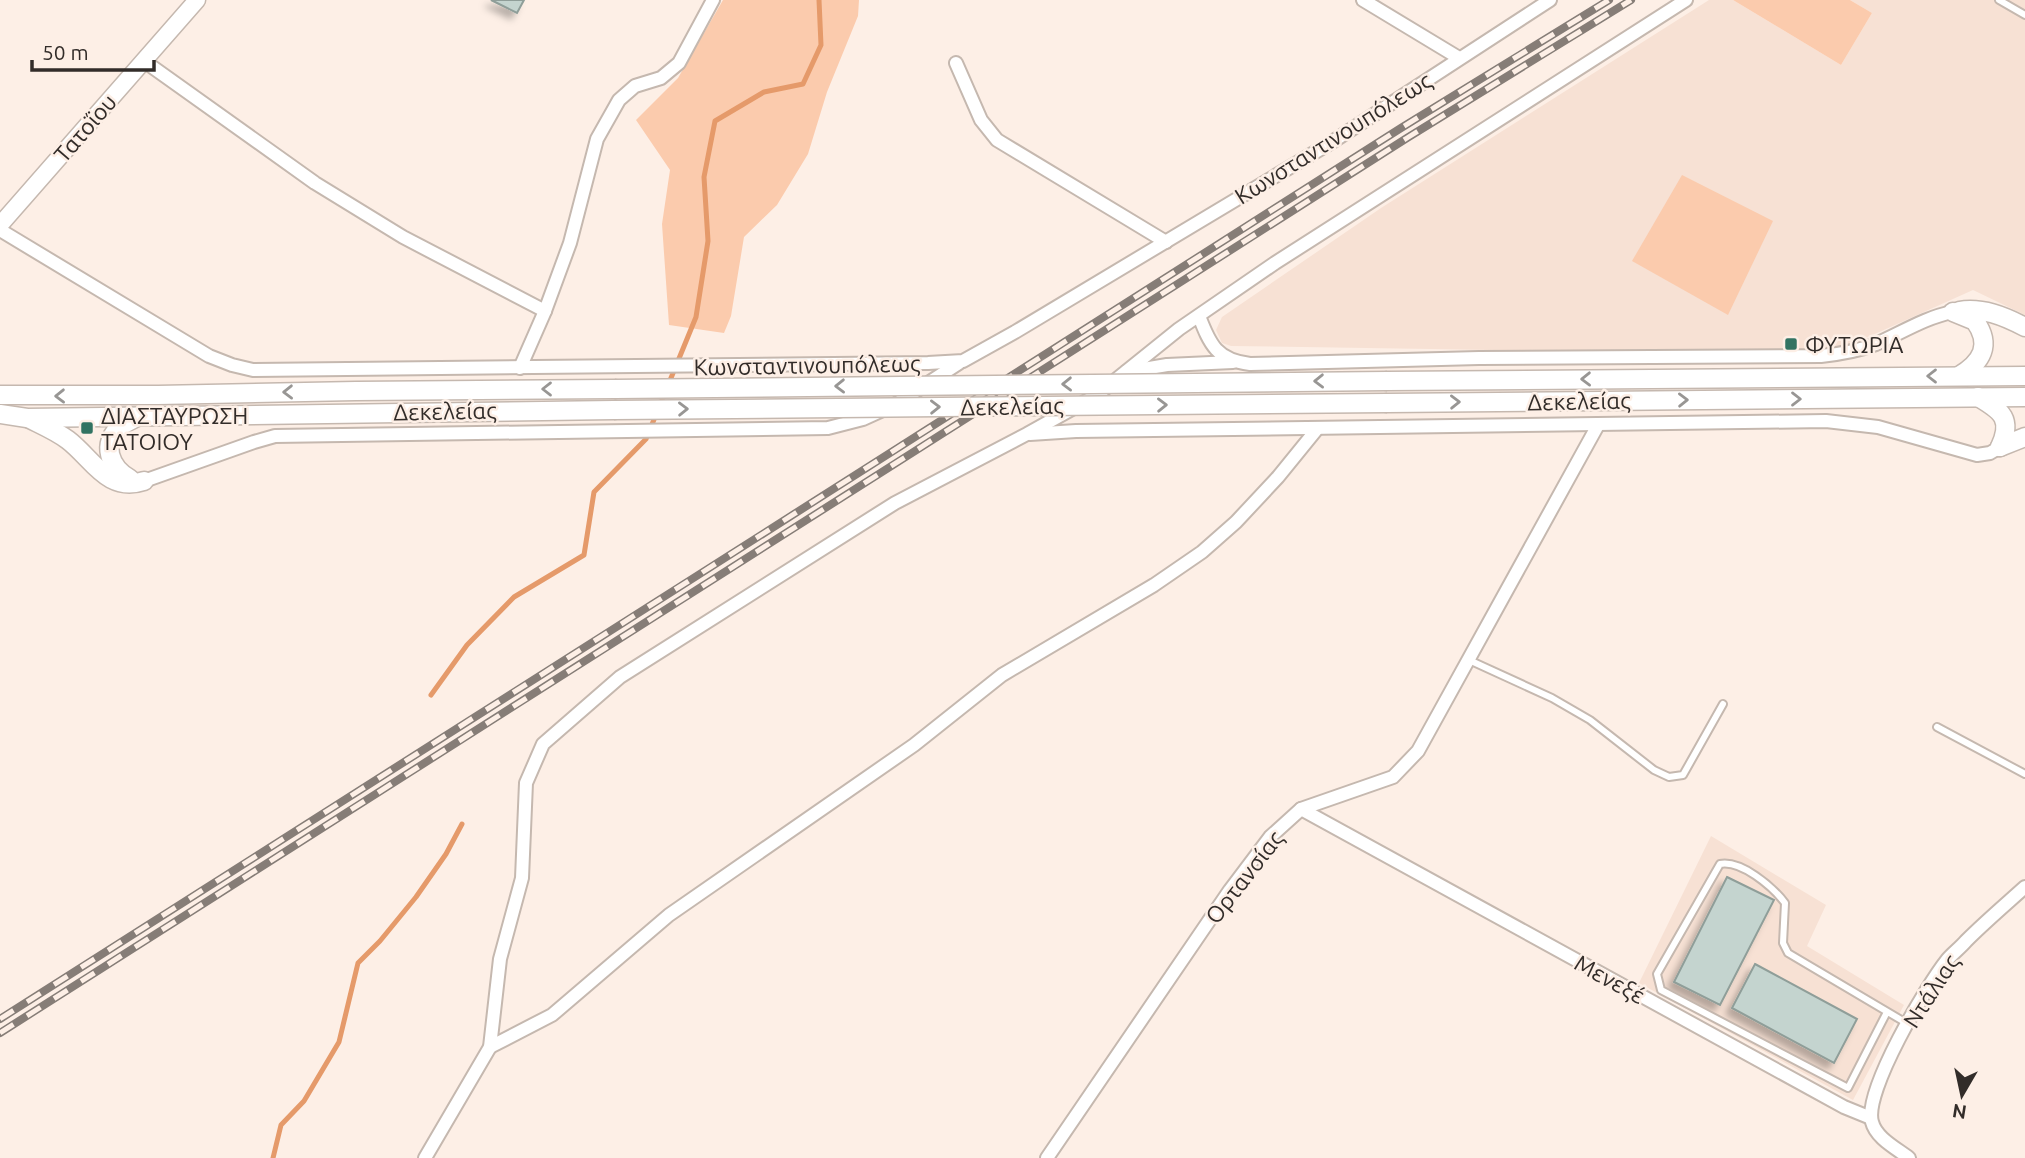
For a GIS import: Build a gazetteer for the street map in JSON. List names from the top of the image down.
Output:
{
  "streets": {
    "main road": ["Δεκελείας"],
    "street": [
      "Τατοΐου",
      "Κωνσταντινουπόλεως",
      "Ορτανσίας",
      "Μενεξέ",
      "Ντάλιας"
    ]
  },
  "crossings": [
    ["Τατοΐου", "Κωνσταντινουπόλεως"],
    ["Ορτανσίας", "Μενεξέ"],
    ["Μενεξέ", "Ντάλιας"]
  ],
  "places": {
    "transit": ["ΦΥΤΩΡΙΑ", "ΔΙΑΣΤΑΥΡΩΣΗ ΤΑΤΟΙΟΥ"]
  },
  "scale_bar": "50 m",
  "north": "bottom"
}
